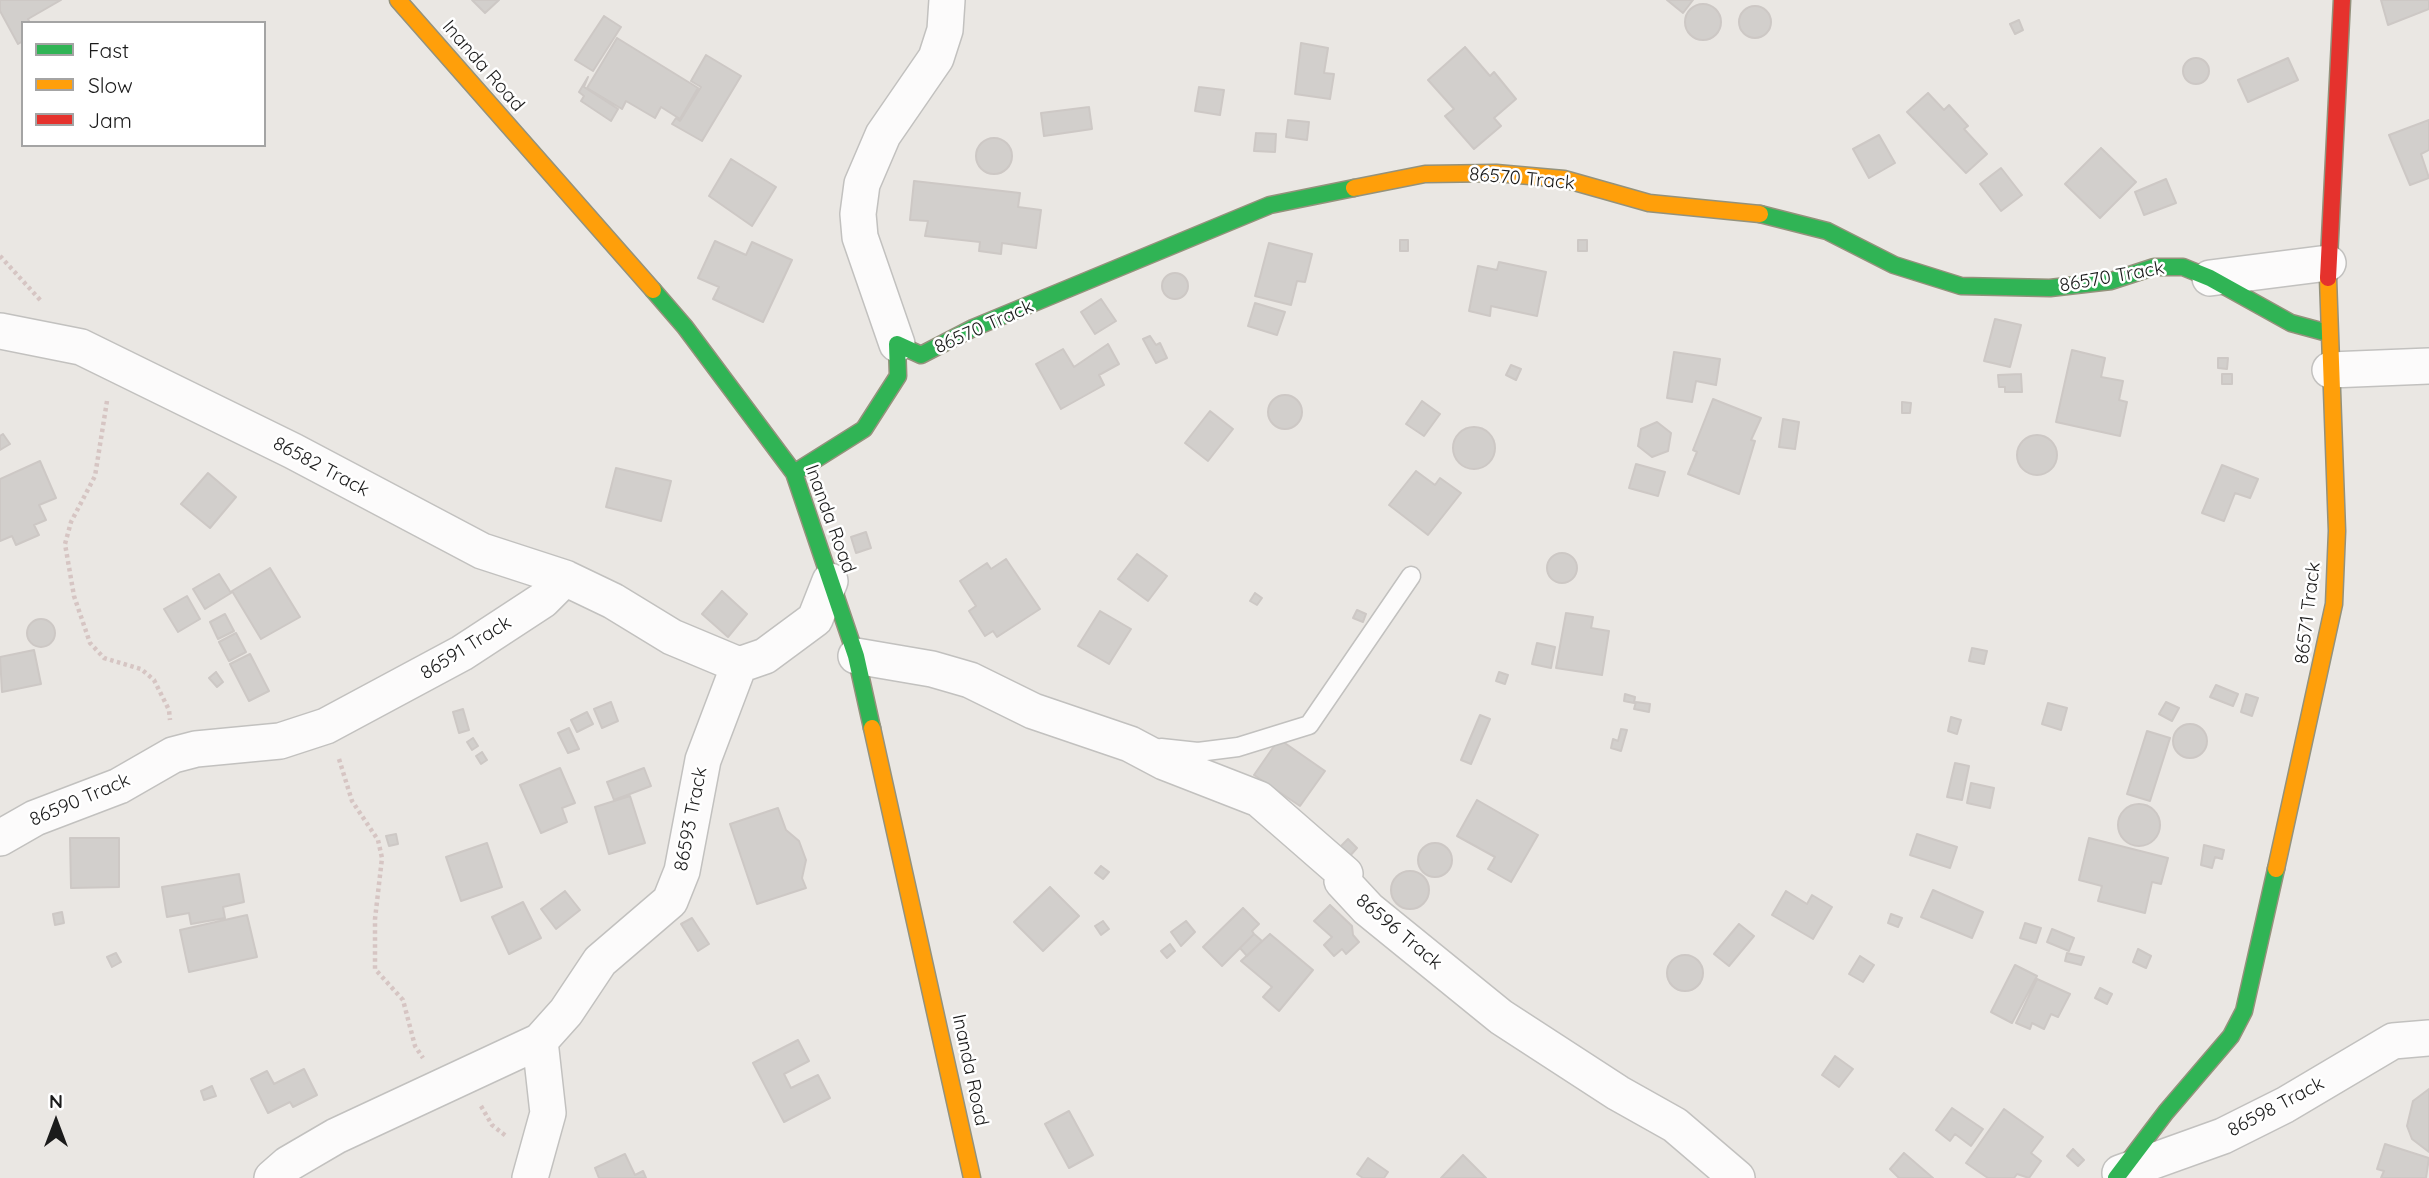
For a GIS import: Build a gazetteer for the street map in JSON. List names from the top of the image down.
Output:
{
  "streets": {
    "street": [
      "Inanda Road",
      "86570 Track",
      "86582 Track",
      "86571 Track",
      "86591 Track",
      "86590 Track",
      "86593 Track",
      "86596 Track",
      "86598 Track"
    ]
  },
  "crossings": [
    ["Inanda Road", "86596 Track"],
    ["86570 Track", "86571 Track"],
    ["86582 Track", "86591 Track"],
    ["86571 Track", "86598 Track"],
    ["86591 Track", "86590 Track"]
  ],
  "legend": ["Fast", "Slow", "Jam"],
  "north": "top"
}
